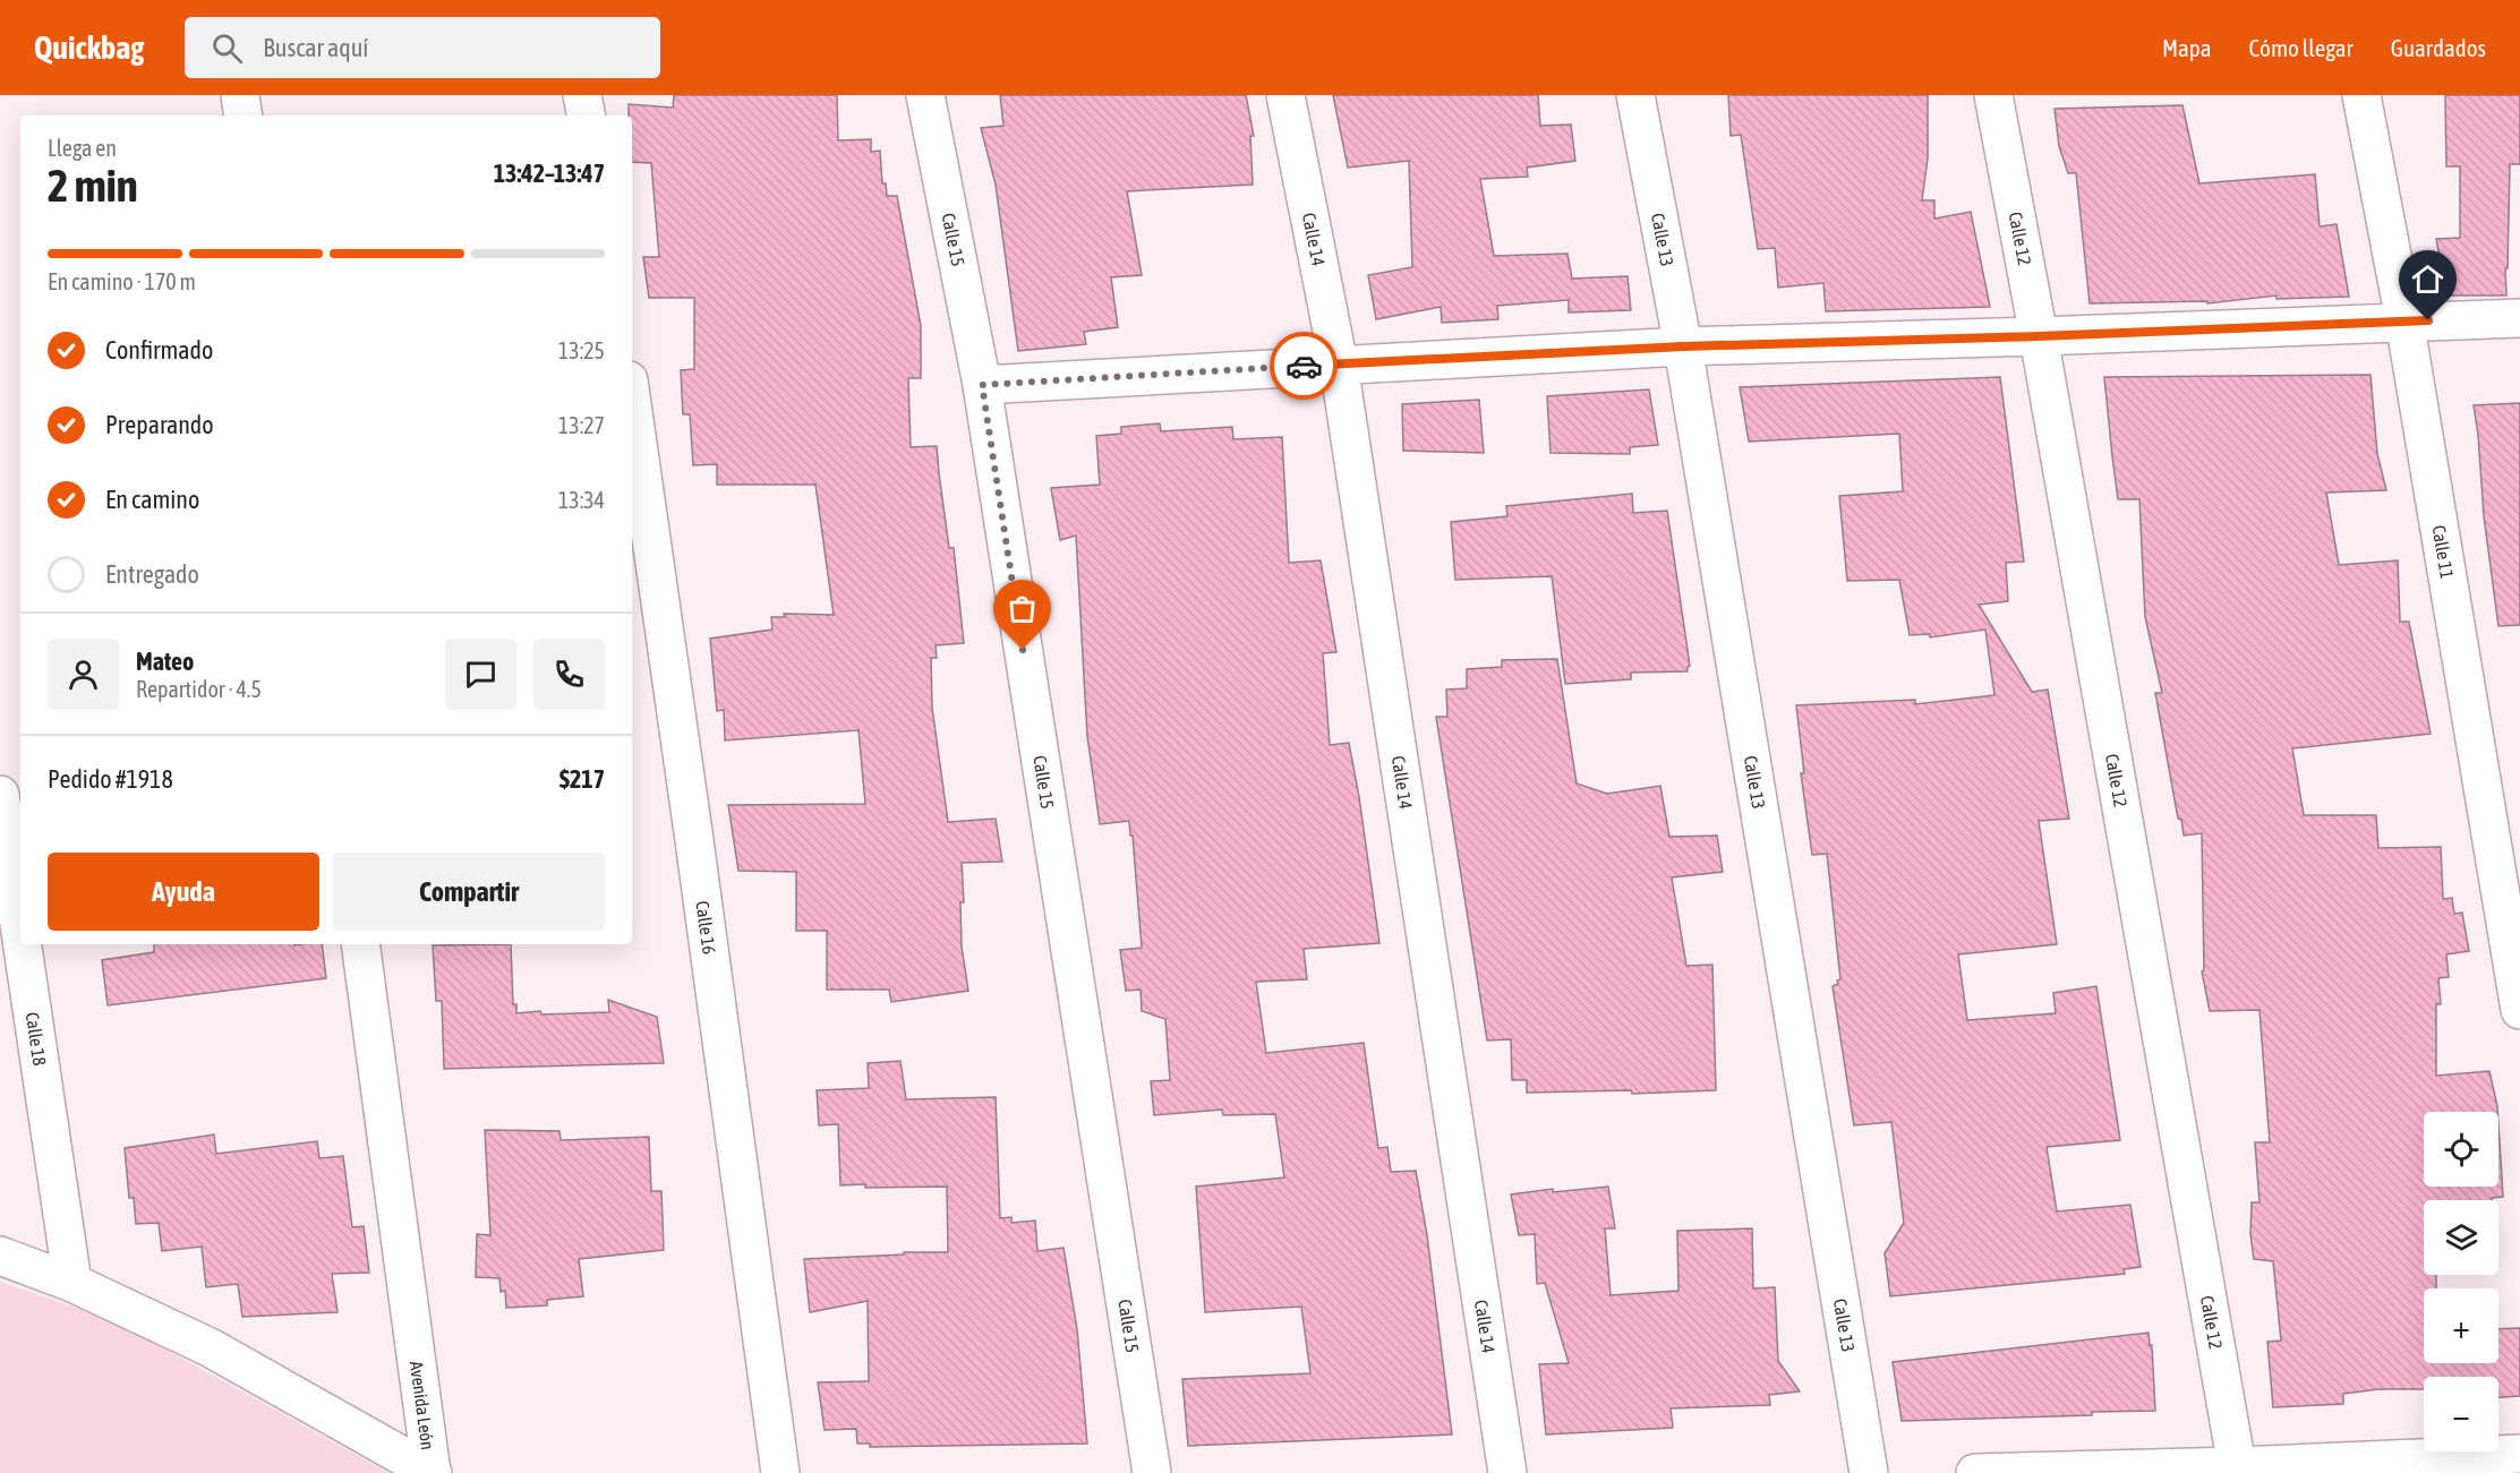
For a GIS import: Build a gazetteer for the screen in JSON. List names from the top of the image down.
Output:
{
  "streets": {
    "street": [
      "Calle 12",
      "Calle 15",
      "Calle 14",
      "Calle 13",
      "Calle 11",
      "Calle 16",
      "Calle 18",
      "Avenida León"
    ]
  },
  "crossings": [
    ["Calle 18", "Avenida León"]
  ],
  "page": {
    "header": "Quickbag",
    "search": "Buscar aquí",
    "nav": ["Mapa", "Cómo llegar", "Guardados"],
    "heading": ["2 min", "Llega en", "13:42–13:47"],
    "panel": [
      "Mateo",
      "Repartidor · 4.5",
      "Pedido #1918",
      "$217"
    ],
    "bar": "En camino · 170 m",
    "list": [
      ["Confirmado", "13:25"],
      ["Preparando", "13:27"],
      ["En camino", "13:34"],
      "Entregado"
    ],
    "buttons": ["Ayuda", "Compartir"],
    "map_buttons": ["+", "−"]
  }
}
